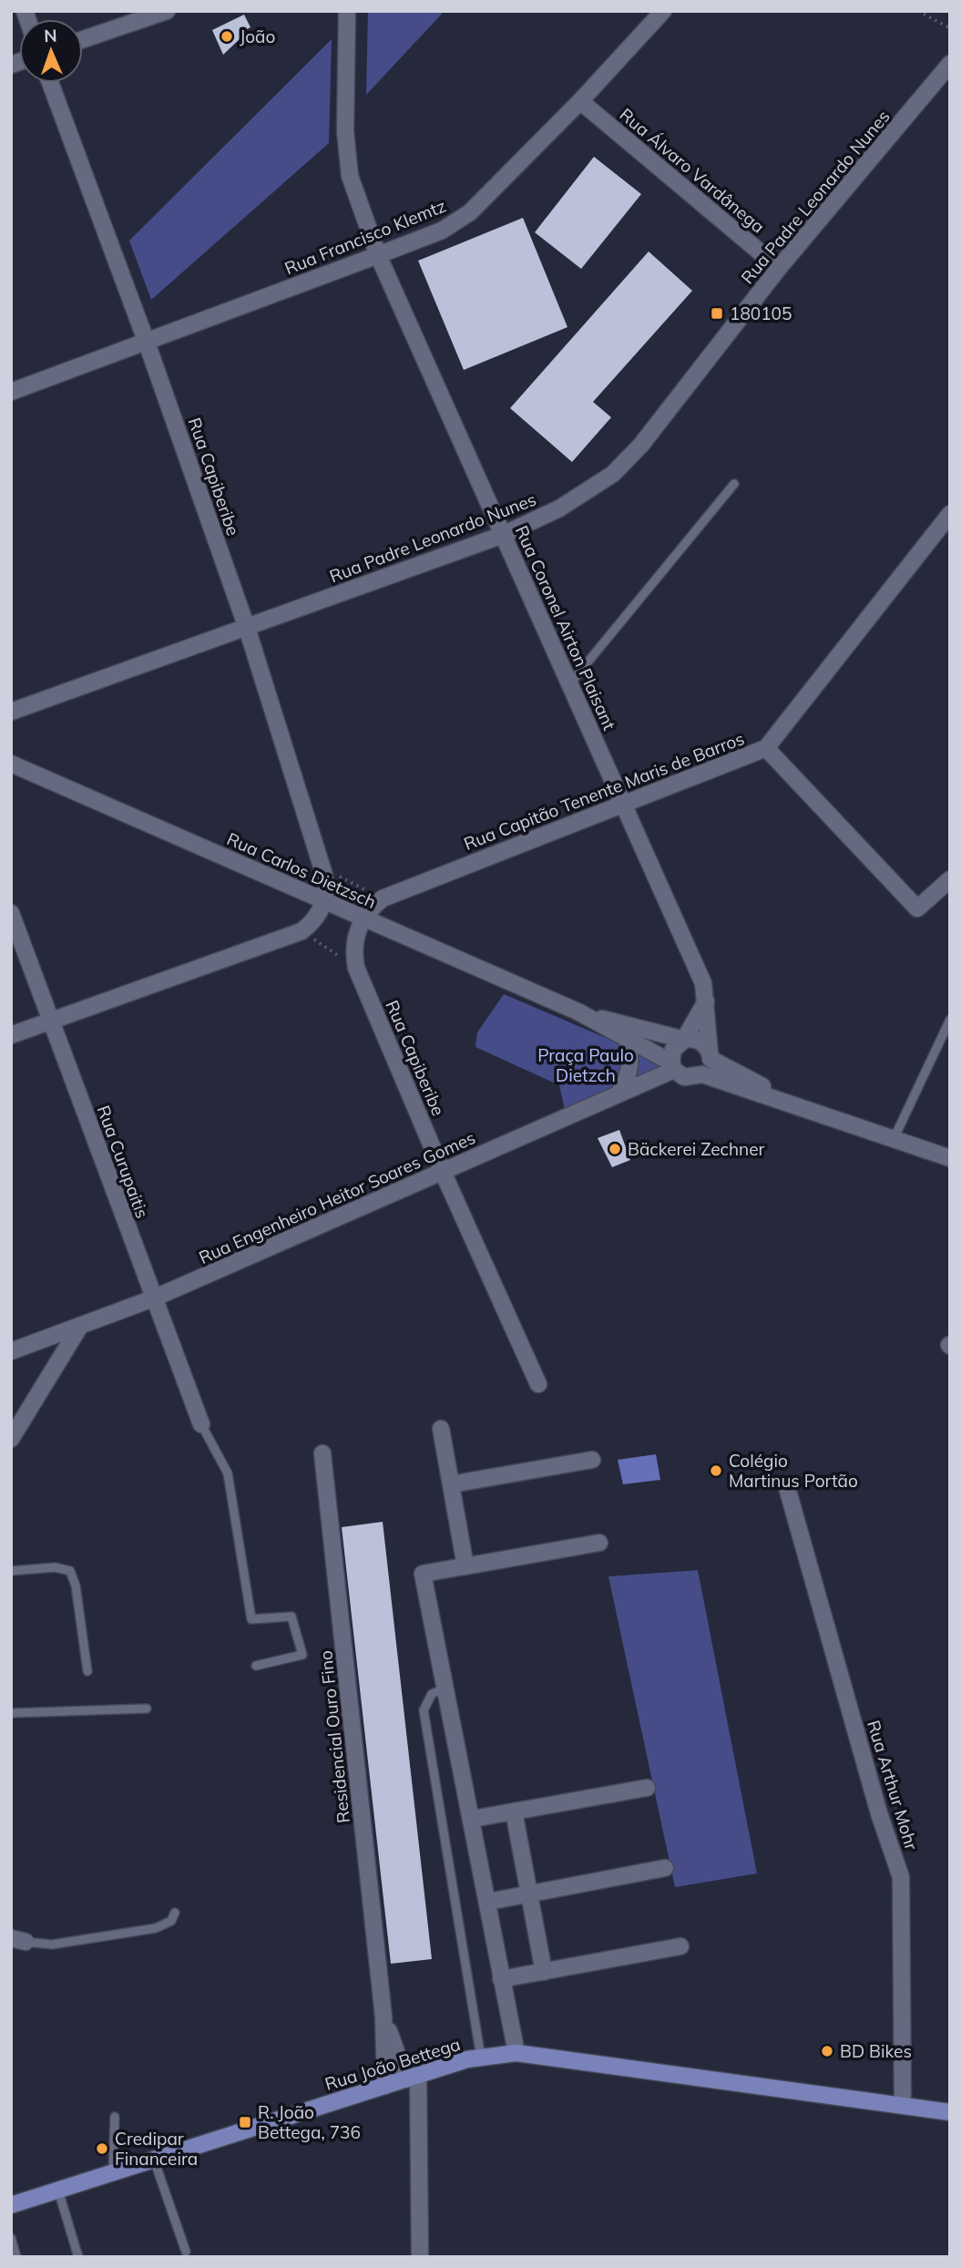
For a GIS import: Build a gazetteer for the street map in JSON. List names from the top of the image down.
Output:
{
  "streets": {
    "main road": ["Rua João Bettega"],
    "street": [
      "Rua Álvaro Vardânega",
      "Rua Padre Leonardo Nunes",
      "Rua Francisco Klemtz",
      "Rua Capiberibe",
      "Rua Coronel Airton Plaisant",
      "Rua Capitão Tenente Maris de Barros",
      "Rua Carlos Dietzsch",
      "Rua Curupaitis",
      "Rua Engenheiro Heitor Soares Gomes",
      "Residencial Ouro Fino",
      "Rua Arthur Mohr"
    ]
  },
  "crossings": [
    ["Rua Álvaro Vardânega", "Rua Padre Leonardo Nunes"],
    ["Rua Álvaro Vardânega", "Rua Francisco Klemtz"],
    ["Rua Padre Leonardo Nunes", "Rua Capiberibe"],
    ["Rua Padre Leonardo Nunes", "Rua Coronel Airton Plaisant"],
    ["Rua Francisco Klemtz", "Rua Capiberibe"],
    ["Rua Francisco Klemtz", "Rua Coronel Airton Plaisant"],
    ["Rua Capiberibe", "Rua Capitão Tenente Maris de Barros"],
    ["Rua Capiberibe", "Rua Carlos Dietzsch"],
    ["Rua Capiberibe", "Rua Engenheiro Heitor Soares Gomes"],
    ["Rua Coronel Airton Plaisant", "Rua Capitão Tenente Maris de Barros"],
    ["Rua Coronel Airton Plaisant", "Rua Carlos Dietzsch"],
    ["Rua Coronel Airton Plaisant", "Rua Engenheiro Heitor Soares Gomes"],
    ["Rua Capitão Tenente Maris de Barros", "Rua Carlos Dietzsch"],
    ["Rua Carlos Dietzsch", "Rua Engenheiro Heitor Soares Gomes"],
    ["Rua Curupaitis", "Rua Engenheiro Heitor Soares Gomes"],
    ["Residencial Ouro Fino", "Rua João Bettega"],
    ["Rua Arthur Mohr", "Rua João Bettega"]
  ],
  "parks": ["Praça Paulo Dietzch"],
  "places": {
    "other": [
      "João",
      "Bäckerei Zechner",
      "Colégio Martinus Portão",
      "BD Bikes",
      "Credipar Financeira"
    ],
    "transit": ["180105", "R. João Bettega, 736"]
  },
  "north": "top"
}
